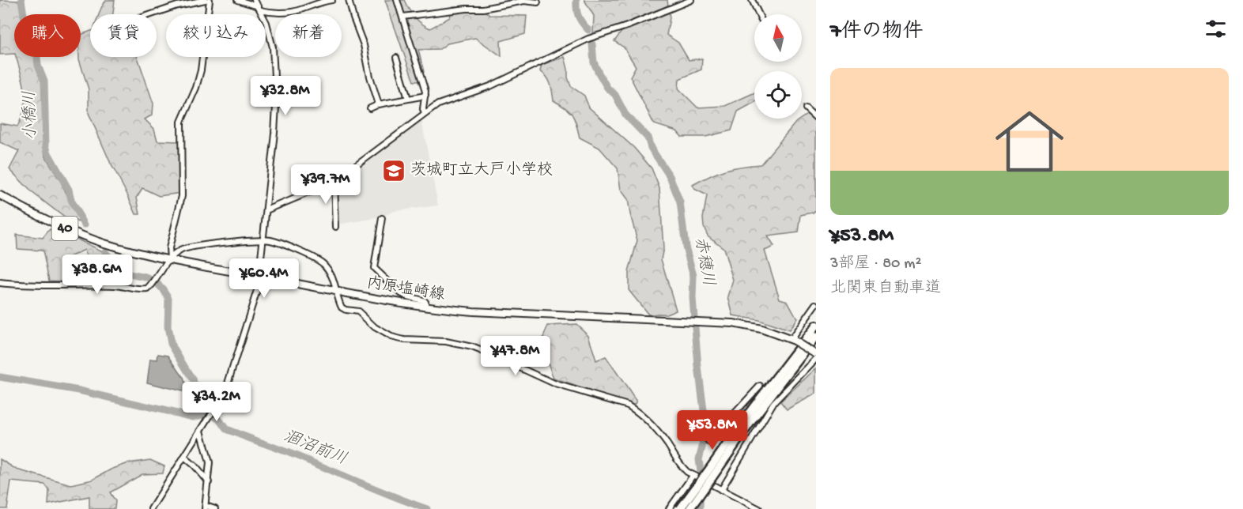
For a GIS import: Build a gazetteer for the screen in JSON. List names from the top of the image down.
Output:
{
  "streets": {
    "main road": ["40", "内原塩崎線"]
  },
  "water": ["小橋川", "赤穂川", "涸沼前川"],
  "places": {
    "school or university": ["茨城町立大戸小学校"]
  },
  "north": "top",
  "page": {
    "heading": "7件の物件",
    "chip": [
      "購入",
      "賃貸",
      "絞り込み",
      "新着"
    ],
    "list": [
      {
        "name": "¥53.8M",
        "note": "3部屋 · 80 m² · 北関東自動車道"
      }
    ],
    "price": [
      "¥32.8M",
      "¥39.7M",
      "¥38.6M",
      "¥60.4M",
      "¥47.8M",
      "¥34.2M",
      "¥53.8M"
    ]
  }
}
